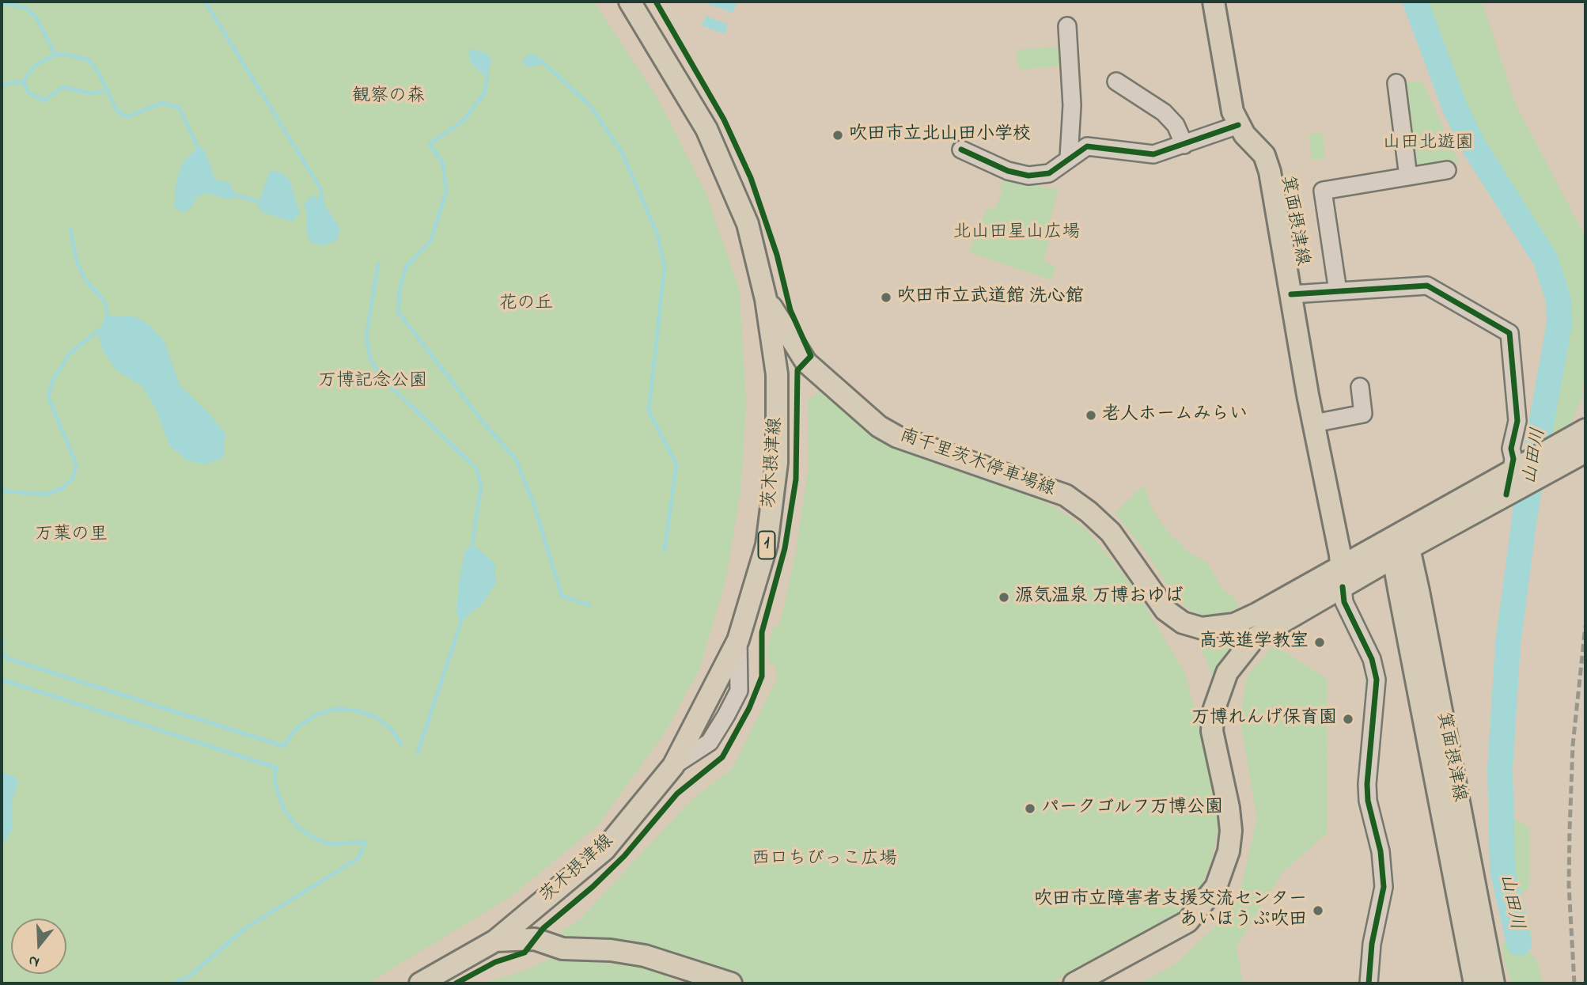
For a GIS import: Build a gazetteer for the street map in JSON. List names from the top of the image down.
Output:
{
  "streets": {
    "main road": [
      "箕面摂津線",
      "茨木摂津線",
      "南千里茨木停車場線",
      "1"
    ]
  },
  "crossings": [
    ["箕面摂津線", "南千里茨木停車場線"],
    ["茨木摂津線", "南千里茨木停車場線"]
  ],
  "water": ["山田川"],
  "parks": [
    "観察の森",
    "山田北遊園",
    "北山田星山広場",
    "花の丘",
    "万博記念公園",
    "万葉の里",
    "西口ちびっこ広場"
  ],
  "places": [
    "吹田市立北山田小学校",
    "吹田市立武道館 洗心館",
    "老人ホームみらい",
    "源気温泉 万博おゆば",
    "高英進学教室",
    "万博れんげ保育園",
    "パークゴルフ万博公園",
    "吹田市立障害者支援交流センター あいほうぷ吹田"
  ],
  "north": "bottom"
}
